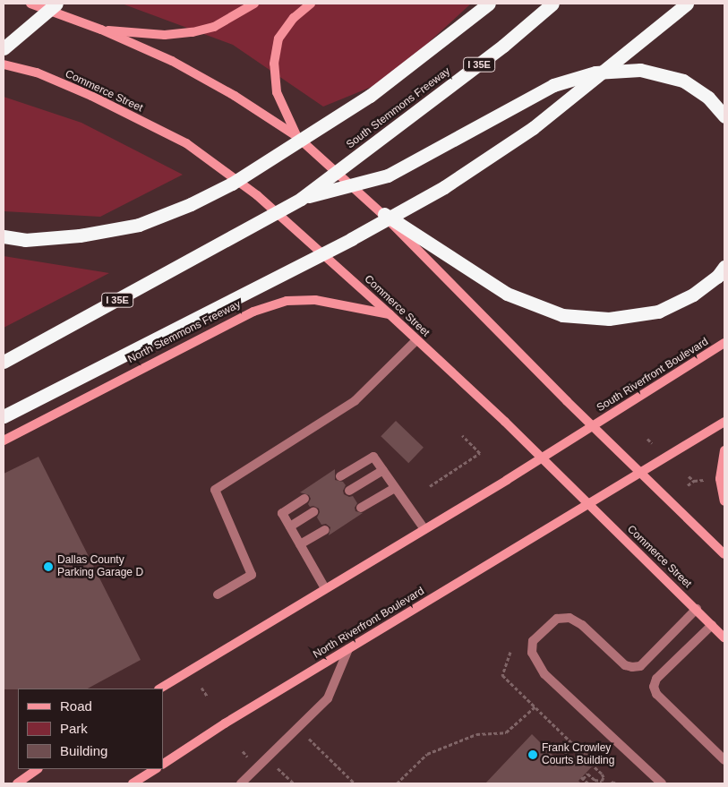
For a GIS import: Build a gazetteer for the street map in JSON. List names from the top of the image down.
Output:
{
  "streets": {
    "highway": ["I 35E", "South Stemmons Freeway"],
    "main road": [
      "Commerce Street",
      "North Stemmons Freeway",
      "South Riverfront Boulevard",
      "North Riverfront Boulevard"
    ]
  },
  "crossings": [
    ["I 35E", "South Stemmons Freeway"],
    ["Commerce Street", "North Stemmons Freeway"],
    ["Commerce Street", "South Riverfront Boulevard"],
    ["Commerce Street", "North Riverfront Boulevard"]
  ],
  "places": ["Dallas County Parking Garage D", "Frank Crowley Courts Building"],
  "legend": ["Road", "Park", "Building"]
}
